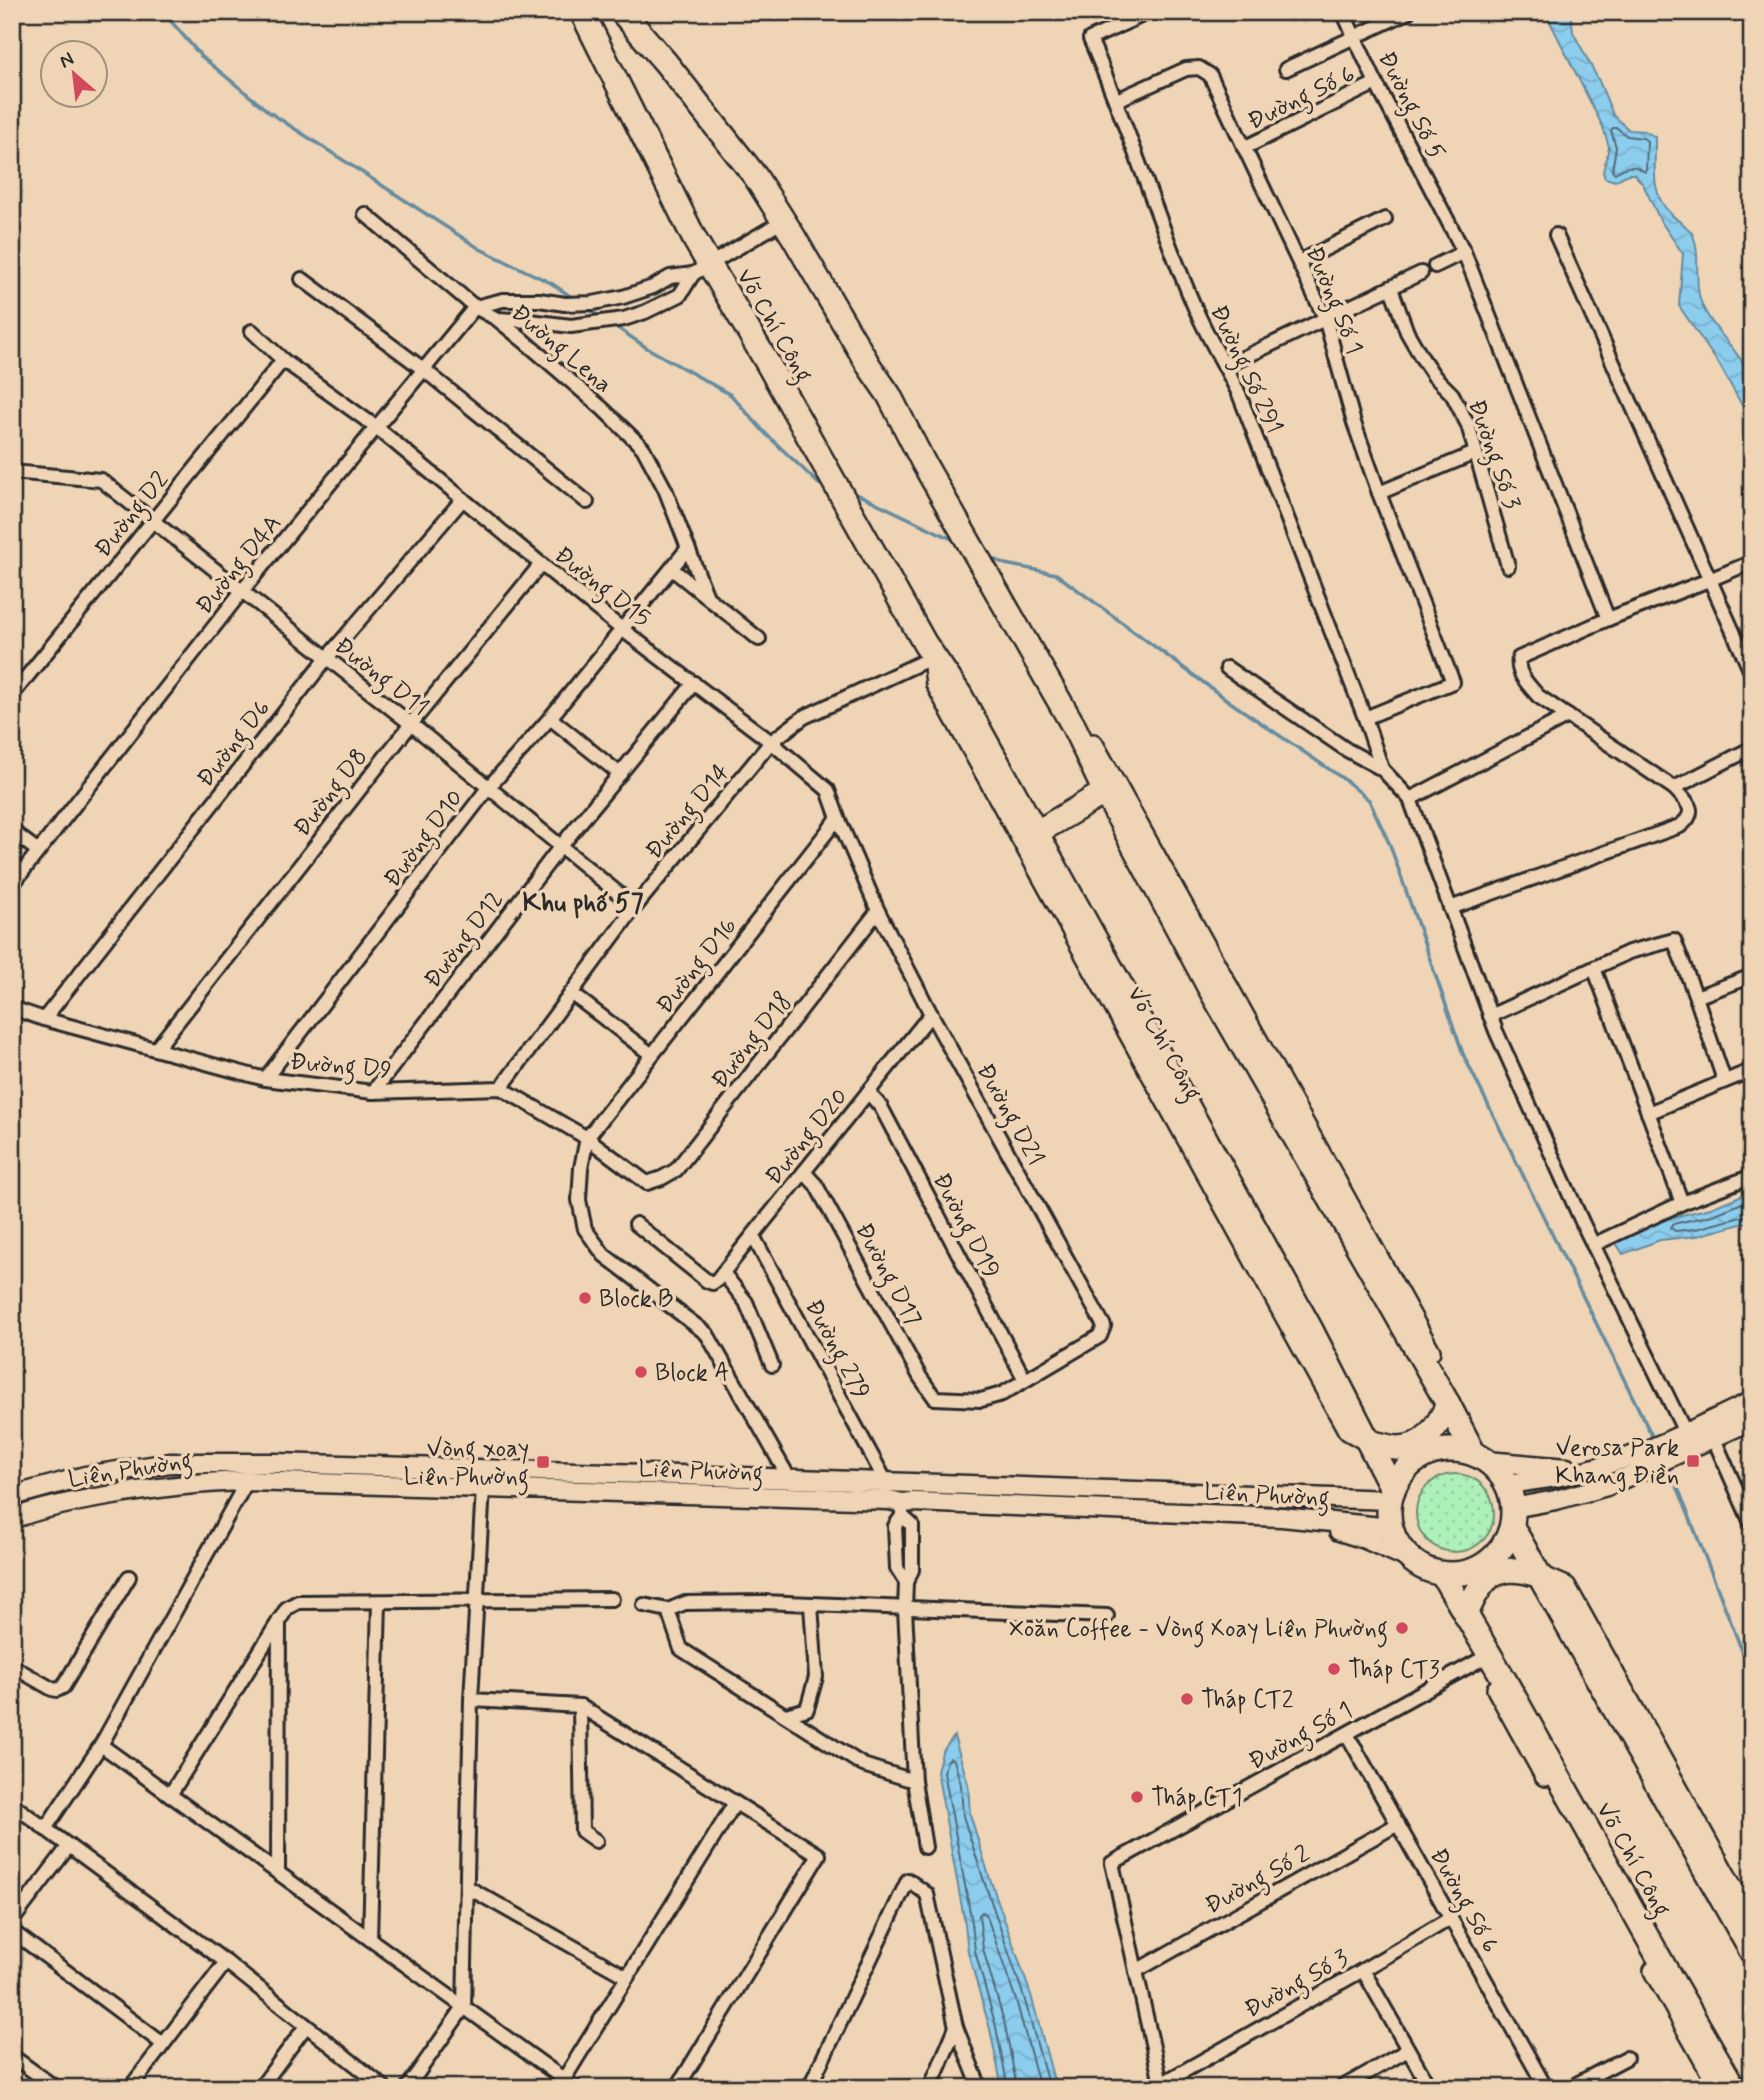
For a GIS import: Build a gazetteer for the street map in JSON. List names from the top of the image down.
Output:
{
  "streets": {
    "highway": ["Võ Chí Công"],
    "street": [
      "Đường Số 6",
      "Đường Số 5",
      "Đường Số 1",
      "Đường Lena",
      "Đường Số 291",
      "Đường Số 3",
      "Đường D2",
      "Đường D4A",
      "Đường D15",
      "Đường D11",
      "Đường D6",
      "Đường D8",
      "Đường D14",
      "Đường D10",
      "Đường D12",
      "Đường D16",
      "Đường D18",
      "Đường D9",
      "Đường D21",
      "Đường D20",
      "Đường D19",
      "Đường D17",
      "Đường 279",
      "Liên Phường",
      "Đường Số 2"
    ]
  },
  "crossings": [
    ["Đường Số 6", "Đường Số 5"],
    ["Đường Số 6", "Đường Số 1"],
    ["Đường Số 6", "Đường Số 3"],
    ["Đường Số 6", "Đường Số 2"],
    ["Đường Số 1", "Võ Chí Công"],
    ["Đường Số 1", "Đường Số 291"],
    ["Đường Số 1", "Đường Số 3"],
    ["Đường Số 1", "Đường Số 2"],
    ["Võ Chí Công", "Đường D14"],
    ["Võ Chí Công", "Liên Phường"],
    ["Đường Lena", "Đường D4A"],
    ["Đường Lena", "Đường D10"],
    ["Đường D2", "Đường D15"],
    ["Đường D2", "Đường D11"],
    ["Đường D4A", "Đường D15"],
    ["Đường D4A", "Đường D11"],
    ["Đường D15", "Đường D6"],
    ["Đường D15", "Đường D8"],
    ["Đường D15", "Đường D14"],
    ["Đường D15", "Đường D10"],
    ["Đường D15", "Đường D12"],
    ["Đường D15", "Đường D16"],
    ["Đường D15", "Đường D18"],
    ["Đường D15", "Đường D21"],
    ["Đường D11", "Đường D6"],
    ["Đường D11", "Đường D8"],
    ["Đường D11", "Đường D14"],
    ["Đường D11", "Đường D10"],
    ["Đường D11", "Đường D12"],
    ["Đường D6", "Đường D9"],
    ["Đường D8", "Đường D9"],
    ["Đường D14", "Đường D9"],
    ["Đường D10", "Đường D9"],
    ["Đường D12", "Đường D9"],
    ["Đường D16", "Đường D18"],
    ["Đường D18", "Đường D21"],
    ["Đường D21", "Đường D20"],
    ["Đường D21", "Đường D19"],
    ["Đường D21", "Đường D17"],
    ["Đường D20", "Đường D19"],
    ["Đường D20", "Đường D17"],
    ["Đường D20", "Đường 279"],
    ["Đường D19", "Đường D17"],
    ["Đường 279", "Liên Phường"]
  ],
  "districts": ["Khu phố 57"],
  "places": {
    "other": [
      "Block B",
      "Block A",
      "Xoăn Coffee - Vòng Xoay Liên Phường",
      "Tháp CT3",
      "Tháp CT2",
      "Tháp CT1"
    ],
    "transit": ["Verosa Park Khang Điền", "Vòng xoay Liên Phường"]
  },
  "north": "top left"
}
